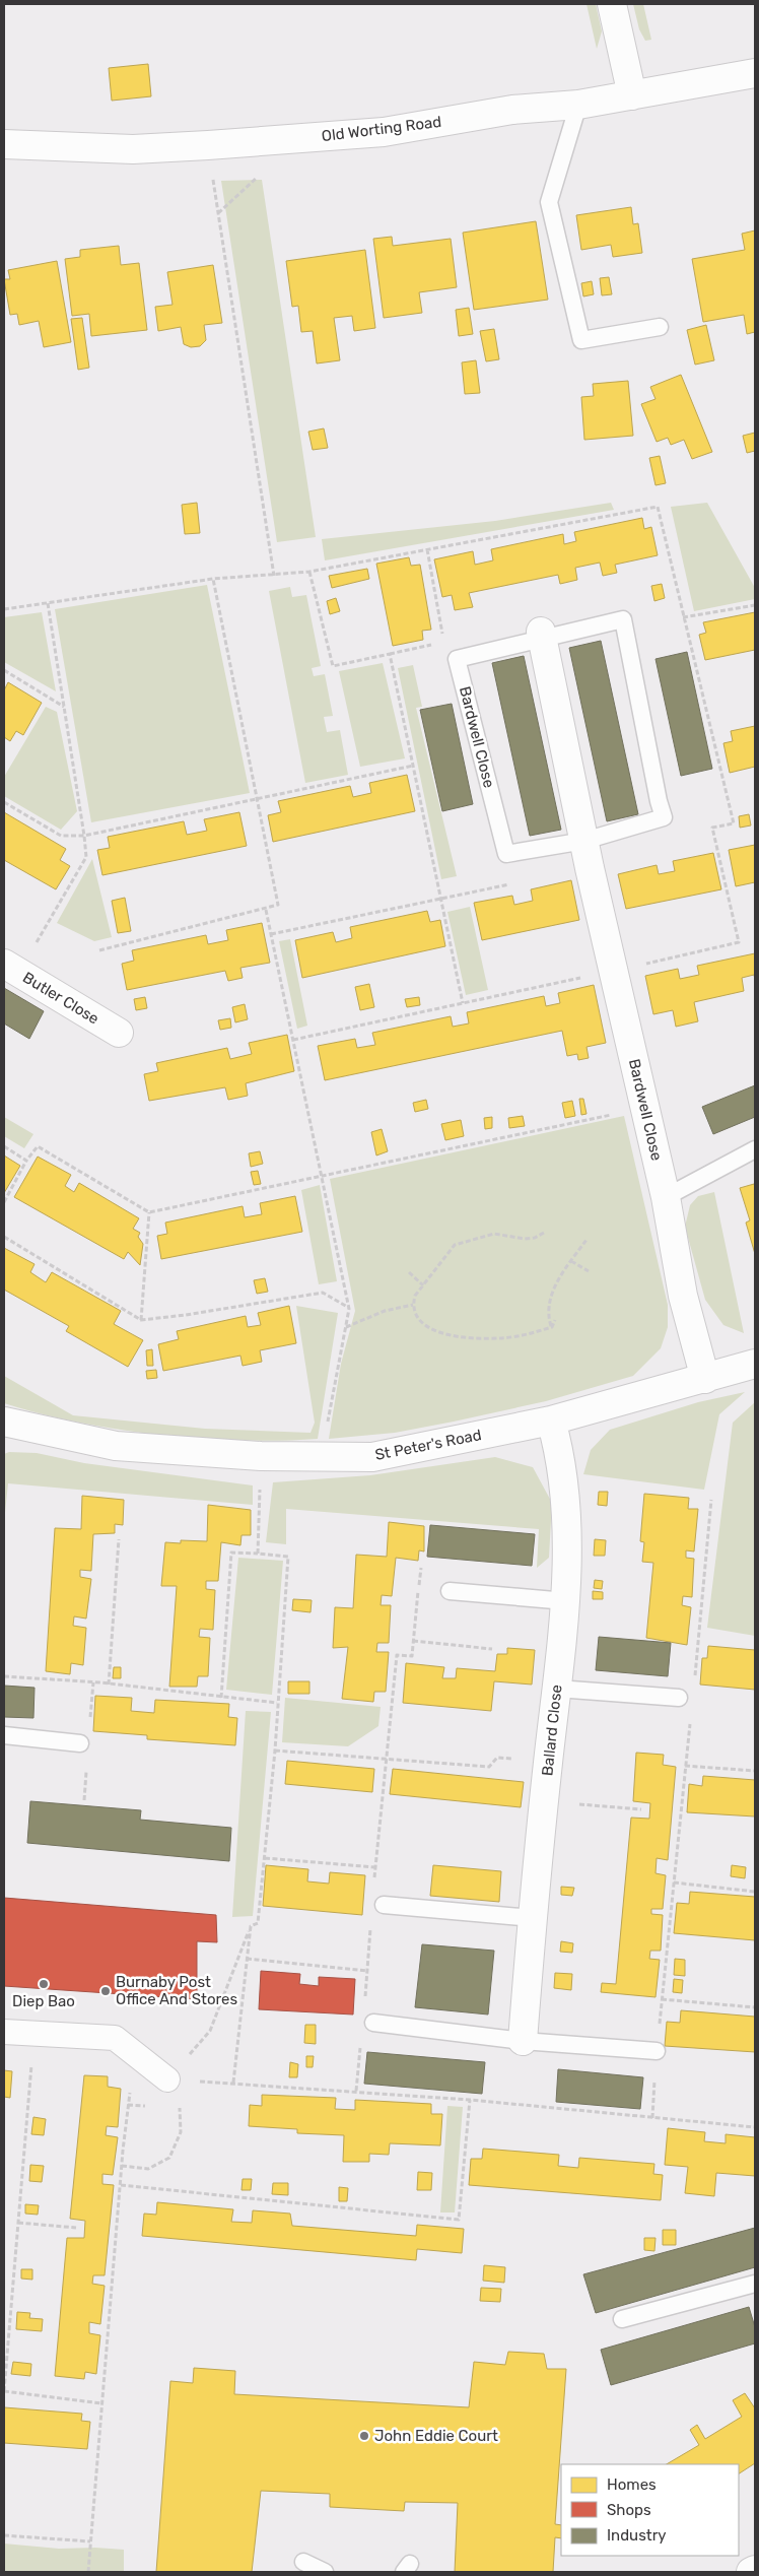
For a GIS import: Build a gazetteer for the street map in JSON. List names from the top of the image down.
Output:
{
  "streets": {
    "street": [
      "Old Worting Road",
      "Bardwell Close",
      "Butler Close",
      "St Peter's Road",
      "Ballard Close"
    ]
  },
  "crossings": [
    ["Bardwell Close", "St Peter's Road"],
    ["St Peter's Road", "Ballard Close"]
  ],
  "places": ["Diep Bao", "Burnaby Post Office And Stores", "John Eddie Court"],
  "legend": ["Homes", "Shops", "Industry"]
}
